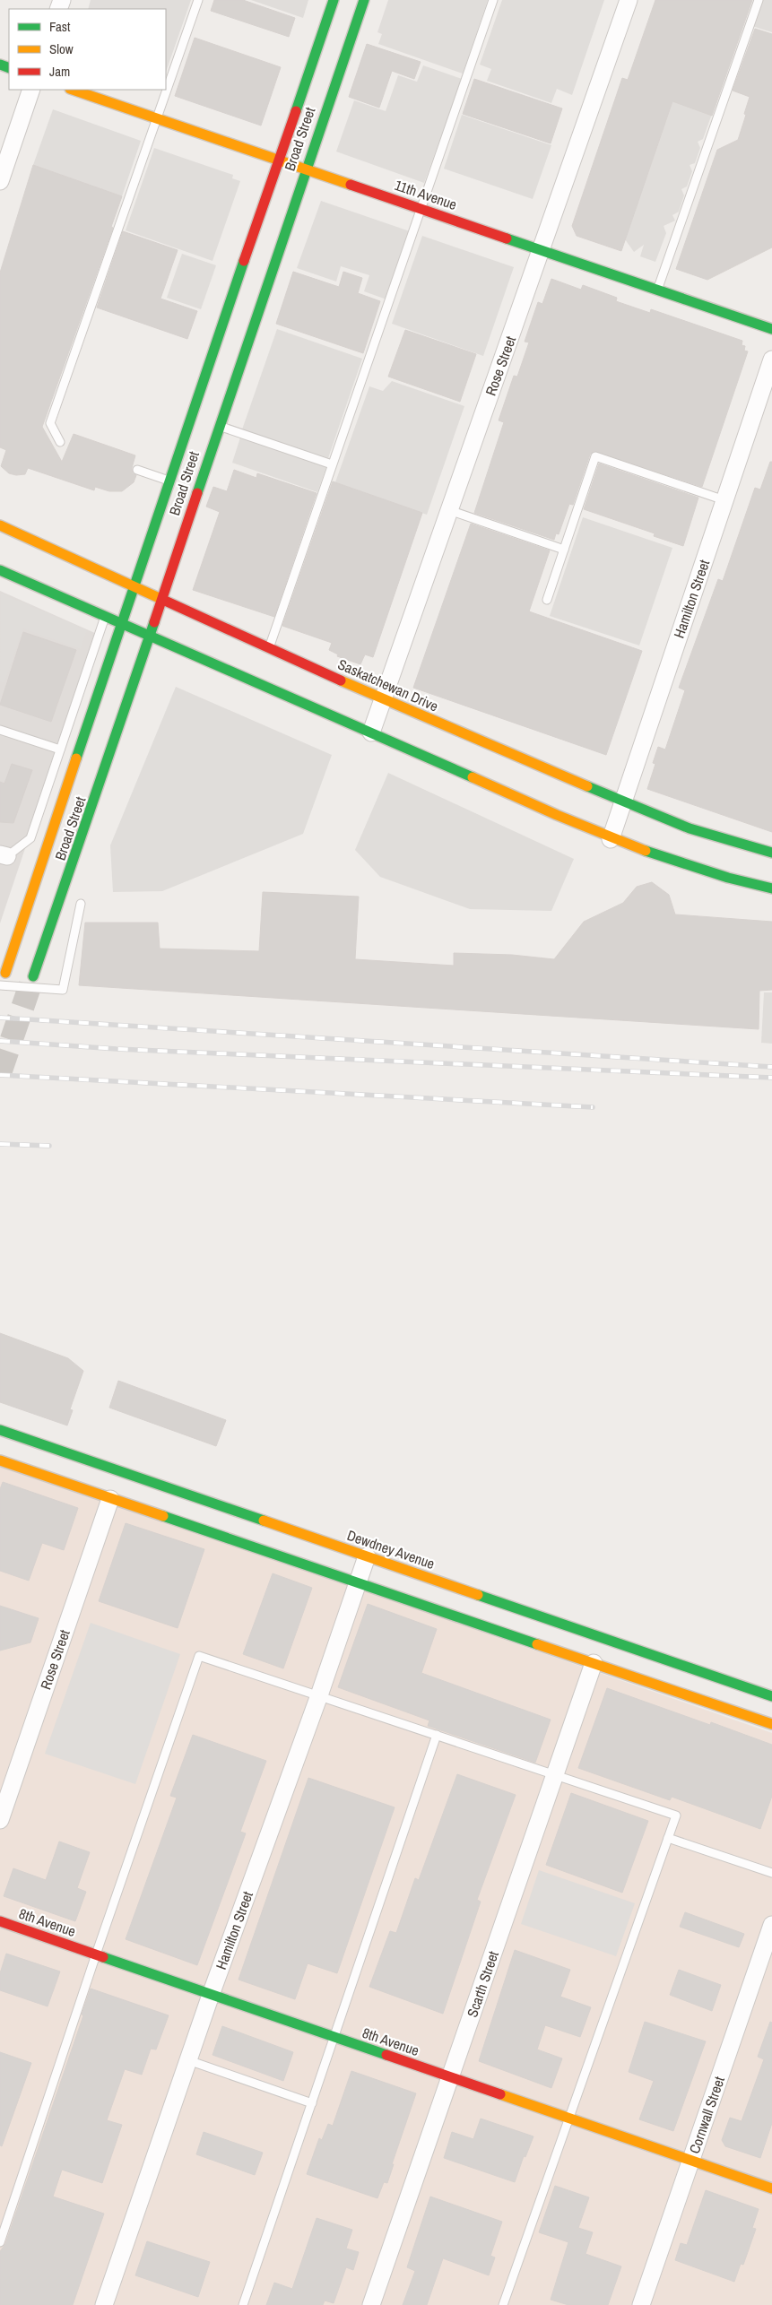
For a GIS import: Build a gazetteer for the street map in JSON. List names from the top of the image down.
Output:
{
  "streets": {
    "main road": [
      "Broad Street",
      "11th Avenue",
      "Saskatchewan Drive",
      "Dewdney Avenue",
      "8th Avenue"
    ],
    "street": [
      "Rose Street",
      "Hamilton Street",
      "Scarth Street",
      "Cornwall Street"
    ]
  },
  "crossings": [
    ["Broad Street", "11th Avenue"],
    ["Broad Street", "Saskatchewan Drive"],
    ["11th Avenue", "Rose Street"],
    ["Rose Street", "Saskatchewan Drive"],
    ["Hamilton Street", "Saskatchewan Drive"],
    ["Hamilton Street", "Dewdney Avenue"],
    ["Hamilton Street", "8th Avenue"],
    ["8th Avenue", "Scarth Street"],
    ["8th Avenue", "Cornwall Street"]
  ],
  "legend": ["Fast", "Slow", "Jam"]
}
